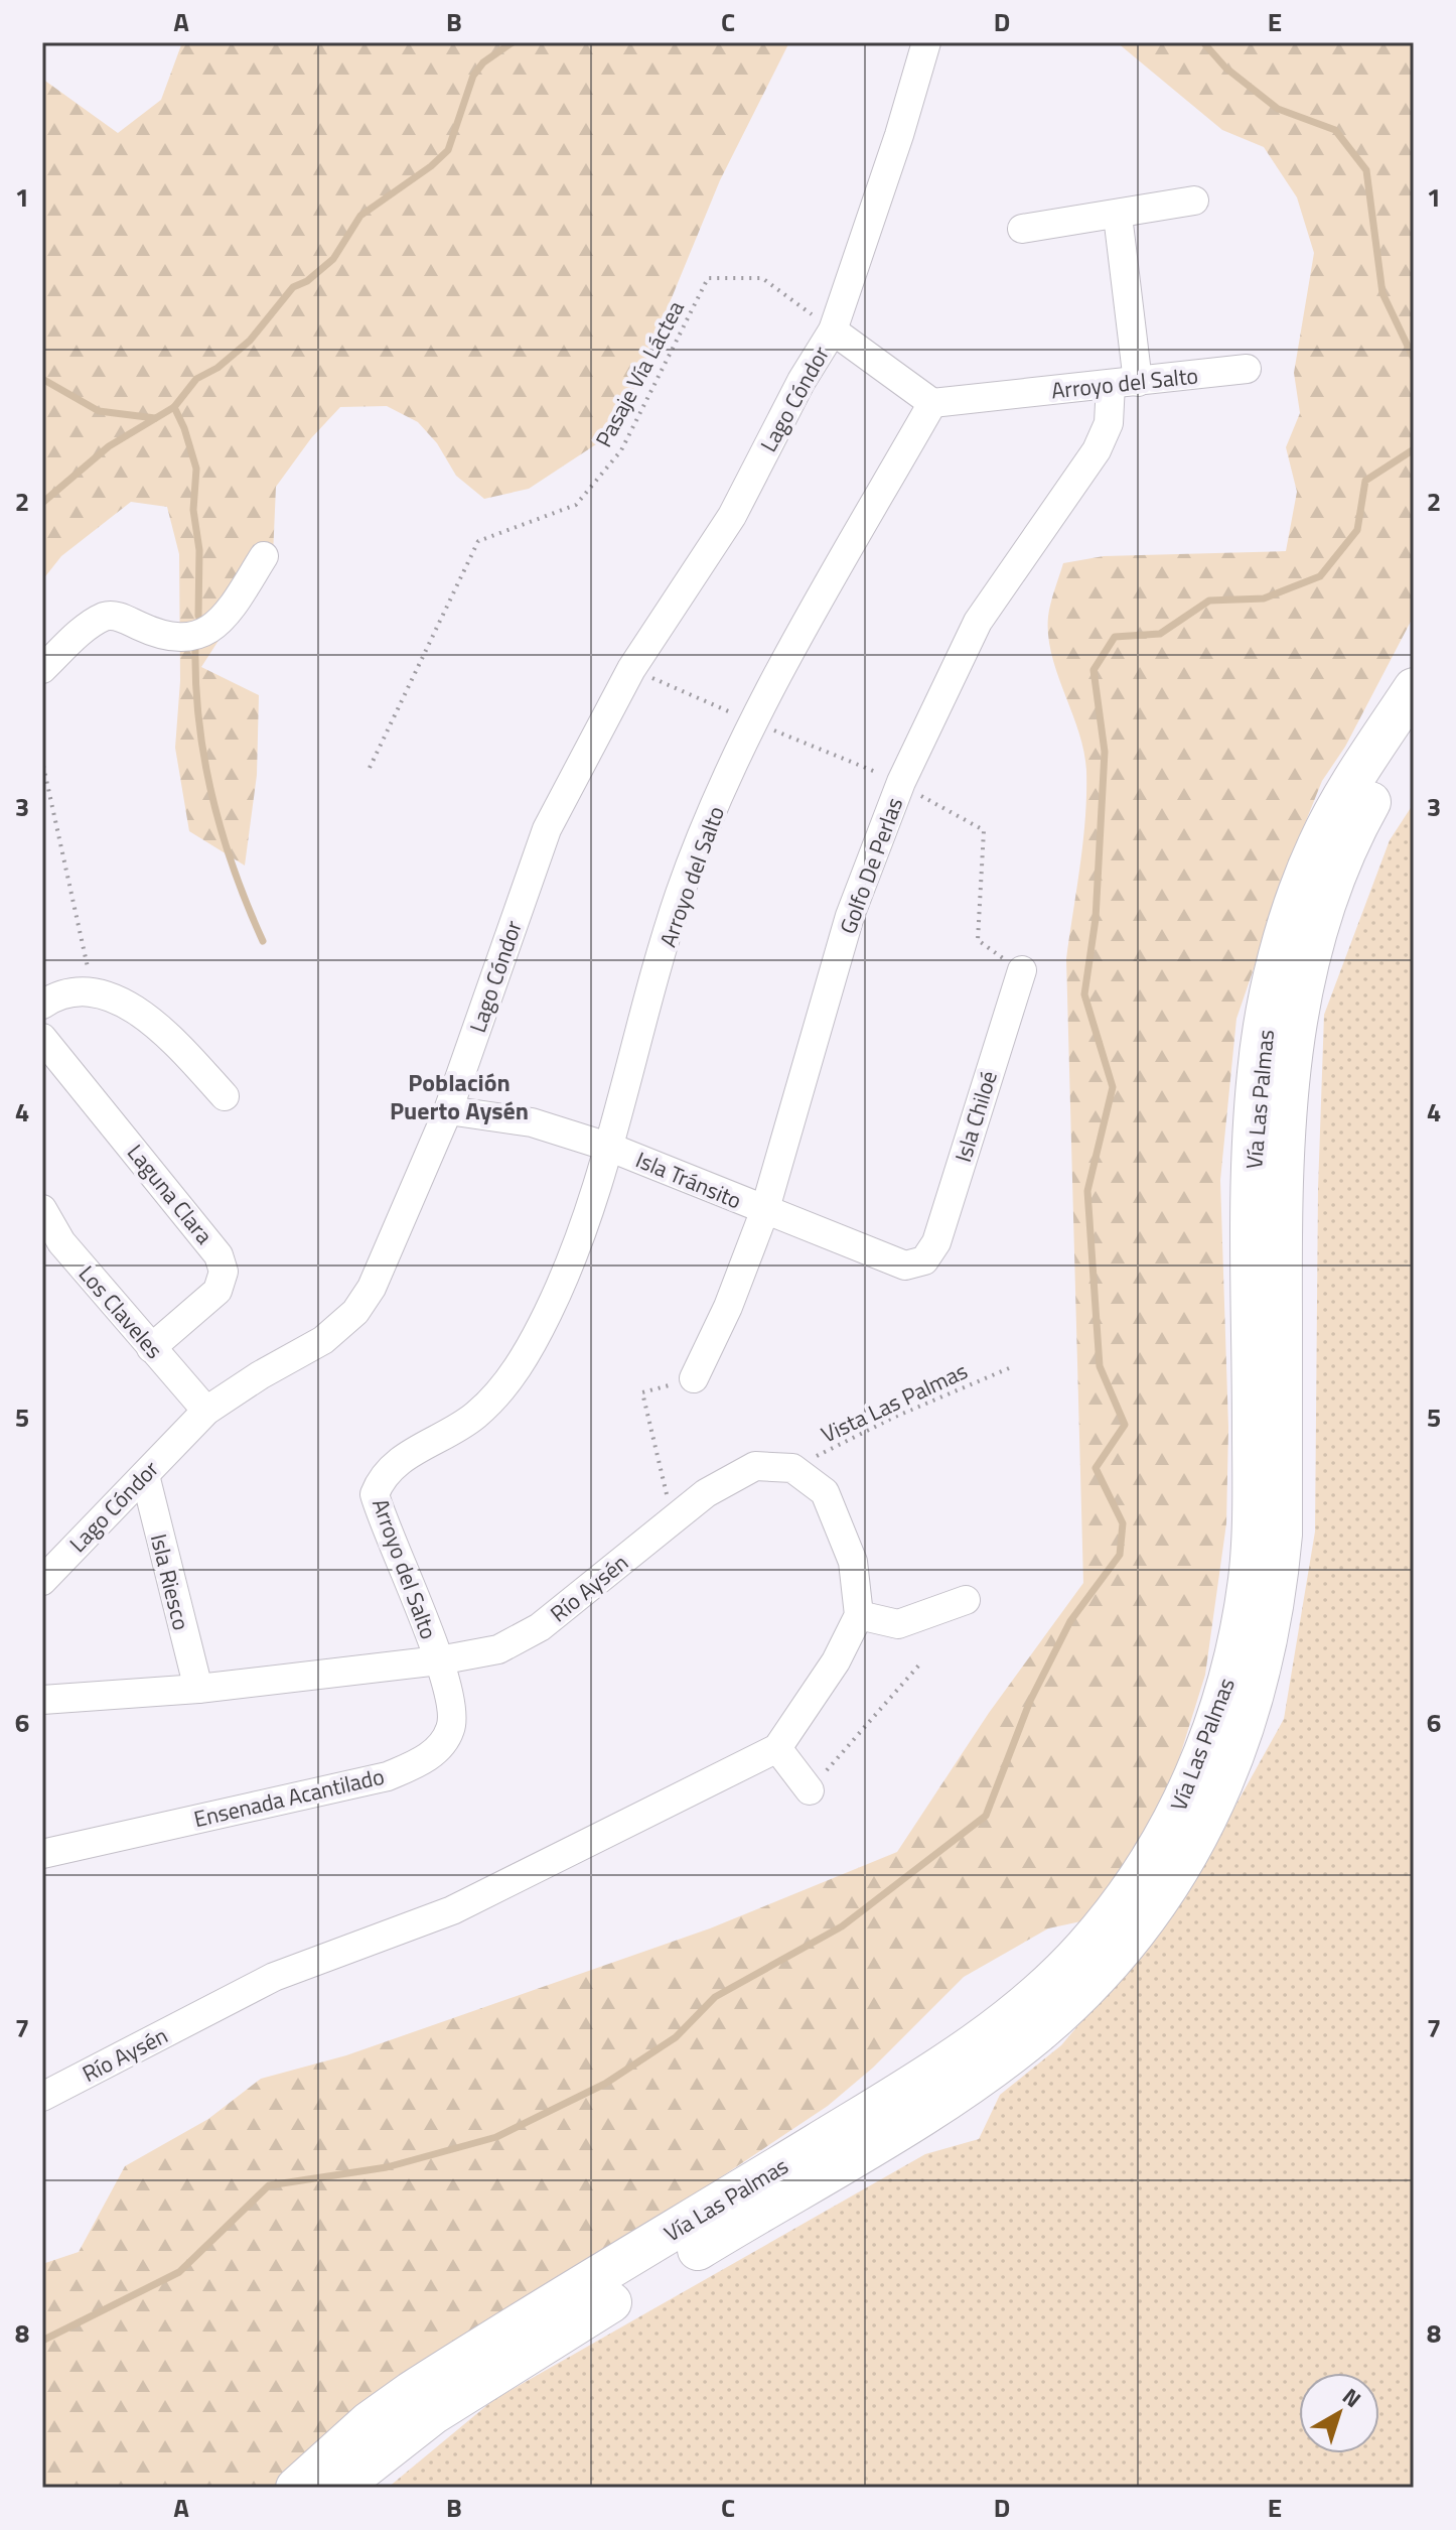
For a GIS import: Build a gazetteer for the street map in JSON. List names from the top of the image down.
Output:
{
  "streets": {
    "highway": ["Vía Las Palmas"],
    "street": [
      "Arroyo del Salto",
      "Lago Cóndor",
      "Golfo De Perlas",
      "Isla Chiloé",
      "Isla Tránsito",
      "Laguna Clara",
      "Los Claveles",
      "Isla Riesco",
      "Río Aysén",
      "Ensenada Acantilado"
    ],
    "path": ["Pasaje Vía Láctea", "Vista Las Palmas"]
  },
  "crossings": [
    ["Pasaje Vía Láctea", "Lago Cóndor"],
    ["Arroyo del Salto", "Lago Cóndor"],
    ["Arroyo del Salto", "Golfo De Perlas"],
    ["Arroyo del Salto", "Isla Tránsito"],
    ["Arroyo del Salto", "Río Aysén"],
    ["Arroyo del Salto", "Ensenada Acantilado"],
    ["Lago Cóndor", "Isla Tránsito"],
    ["Lago Cóndor", "Los Claveles"],
    ["Lago Cóndor", "Isla Riesco"],
    ["Golfo De Perlas", "Isla Tránsito"],
    ["Isla Chiloé", "Isla Tránsito"],
    ["Laguna Clara", "Los Claveles"],
    ["Vista Las Palmas", "Río Aysén"],
    ["Isla Riesco", "Río Aysén"],
    ["Río Aysén", "Ensenada Acantilado"]
  ],
  "districts": ["Población Puerto Aysén"],
  "north": "top right",
  "grid": {
    "columns": [
      "A",
      "B",
      "C",
      "D",
      "E"
    ],
    "rows": [
      "1",
      "2",
      "3",
      "4",
      "5",
      "6",
      "7",
      "8"
    ]
  }
}
